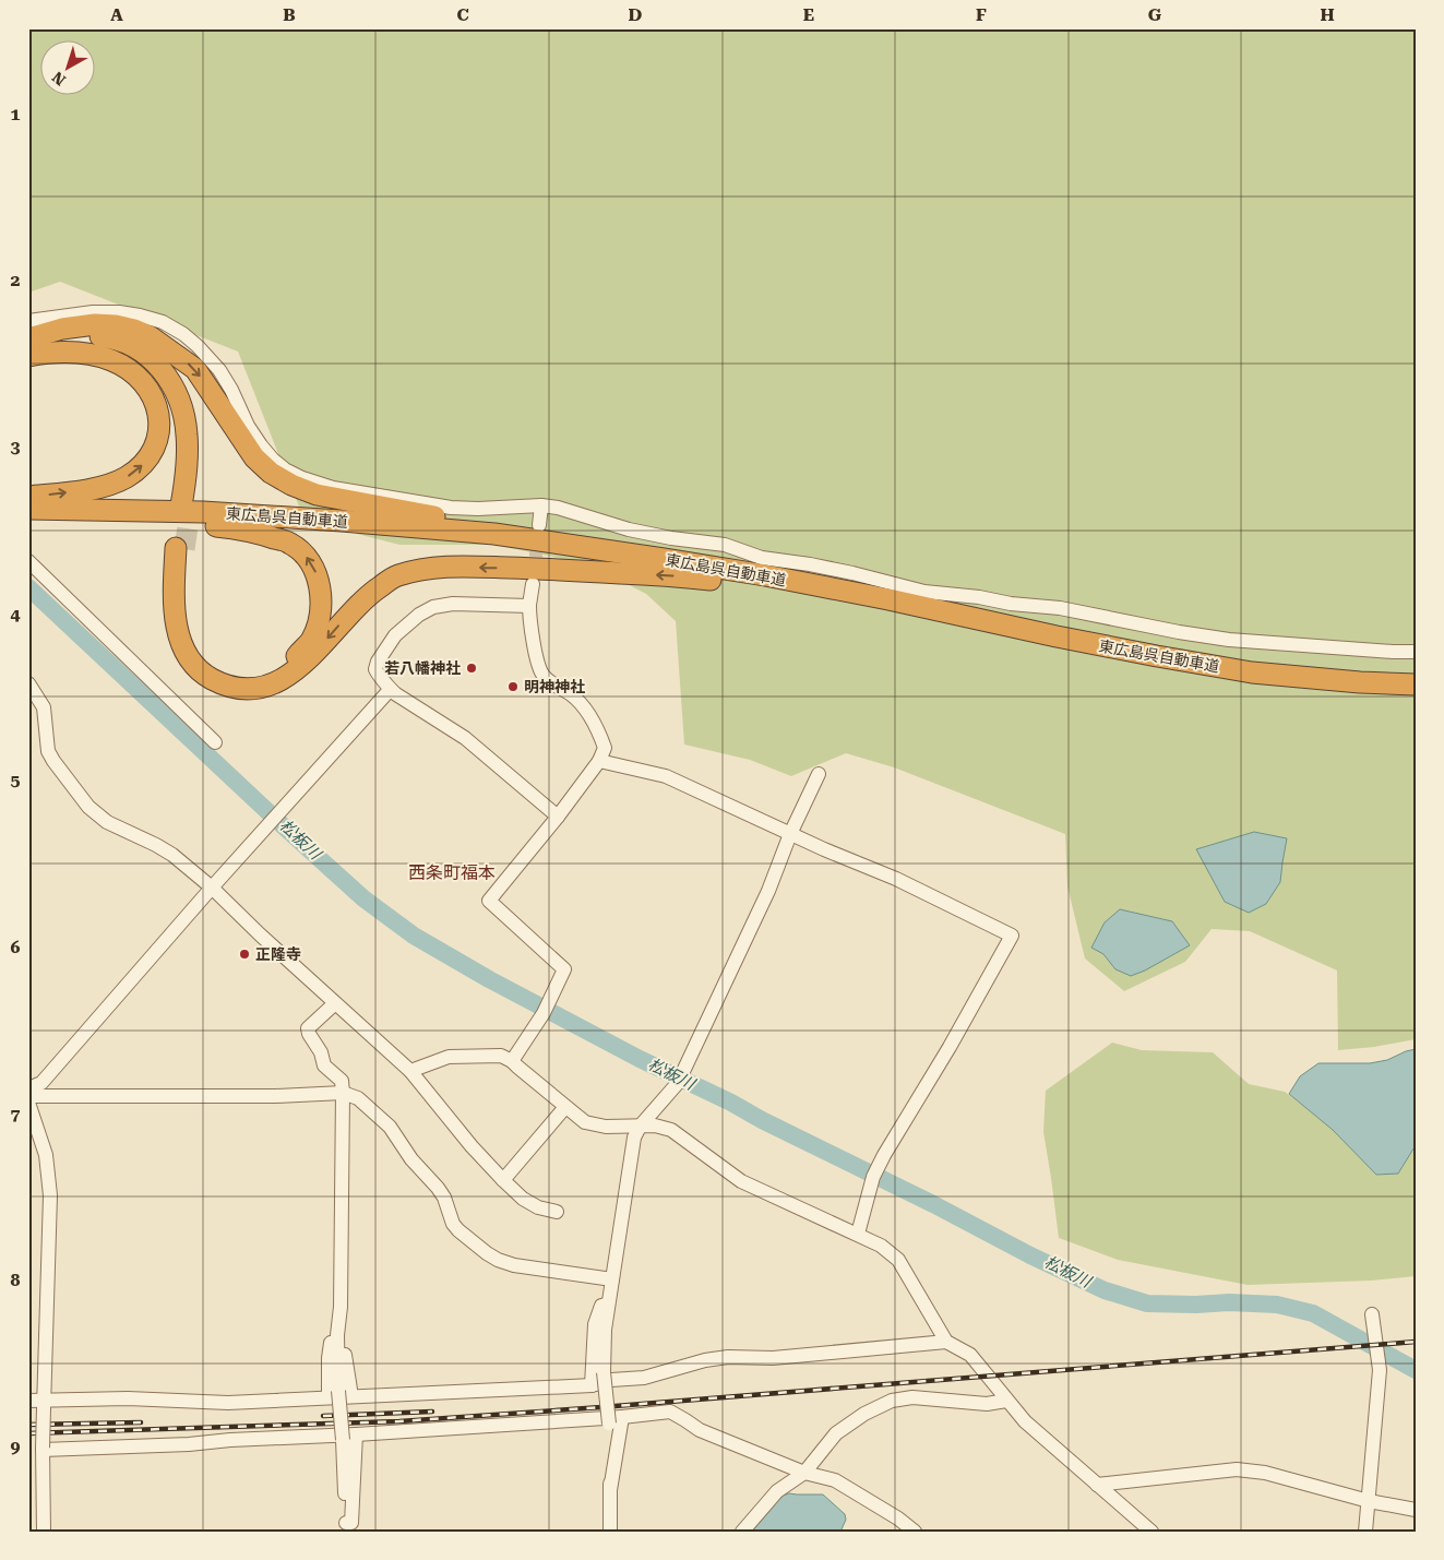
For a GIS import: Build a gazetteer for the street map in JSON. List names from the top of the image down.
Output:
{
  "streets": {
    "highway": ["東広島呉自動車道"]
  },
  "districts": ["西条町福本"],
  "water": ["松板川"],
  "places": ["若八幡神社", "明神神社", "正隆寺"],
  "north": "bottom left",
  "grid": {
    "columns": [
      "A",
      "B",
      "C",
      "D",
      "E",
      "F",
      "G",
      "H"
    ],
    "rows": [
      "1",
      "2",
      "3",
      "4",
      "5",
      "6",
      "7",
      "8",
      "9"
    ]
  }
}
